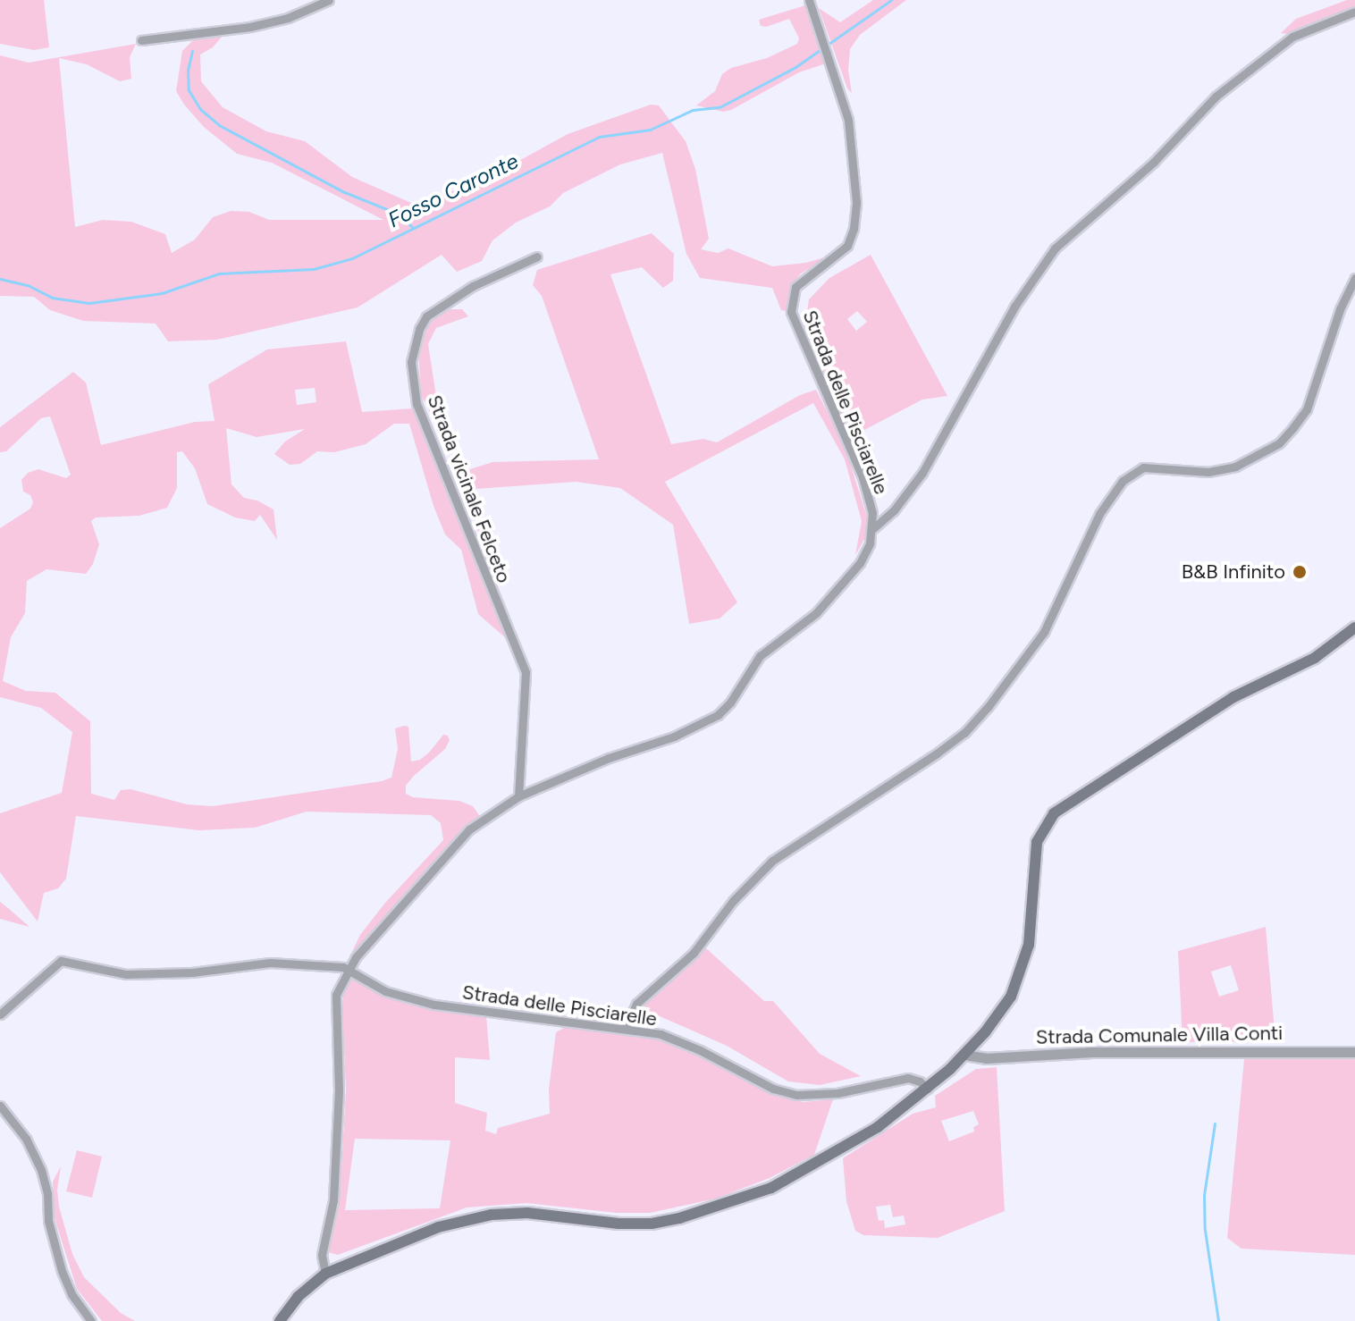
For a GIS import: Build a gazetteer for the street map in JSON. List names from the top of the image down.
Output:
{
  "streets": {
    "street": ["Strada delle Pisciarelle", "Strada vicinale Felceto", "Strada Comunale Villa Conti"]
  },
  "water": ["Fosso Caronte"],
  "places": ["B&B Infinito"]
}
